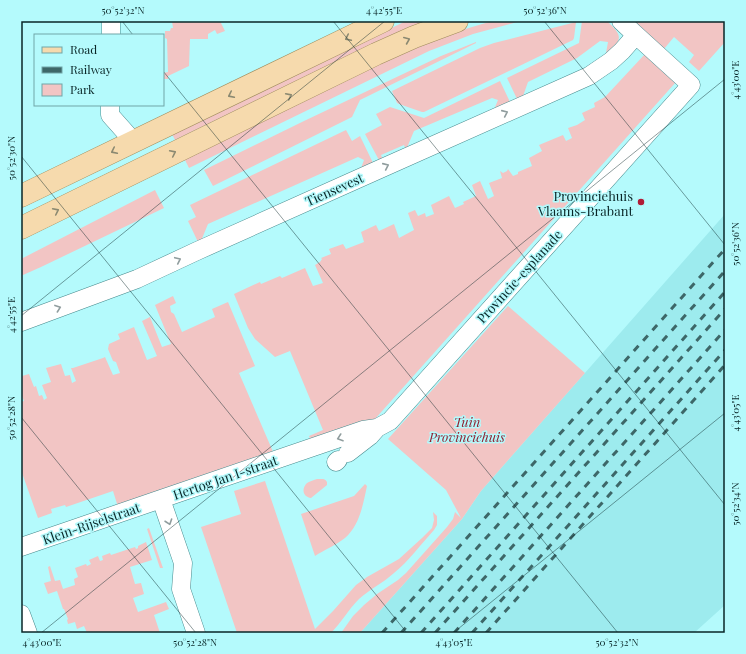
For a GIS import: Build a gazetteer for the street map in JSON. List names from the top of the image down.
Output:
{
  "streets": {
    "street": [
      "Tiensevest",
      "Provincie-esplanade",
      "Hertog Jan I-straat",
      "Klein-Rijselstraat"
    ]
  },
  "crossings": [
    ["Tiensevest", "Provincie-esplanade"],
    ["Provincie-esplanade", "Hertog Jan I-straat"],
    ["Hertog Jan I-straat", "Klein-Rijselstraat"]
  ],
  "one_way": ["Tiensevest"],
  "parks": ["Tuin Provinciehuis"],
  "places": ["Provinciehuis Vlaams-Brabant"],
  "legend": ["Road", "Railway", "Park"],
  "coordinates": [
    "50°52'32\"N",
    "4°42'55\"E",
    "50°52'36\"N",
    "4°43'00\"E",
    "50°52'30\"N",
    "4°43'05\"E",
    "50°52'28\"N",
    "50°52'34\"N"
  ]
}
